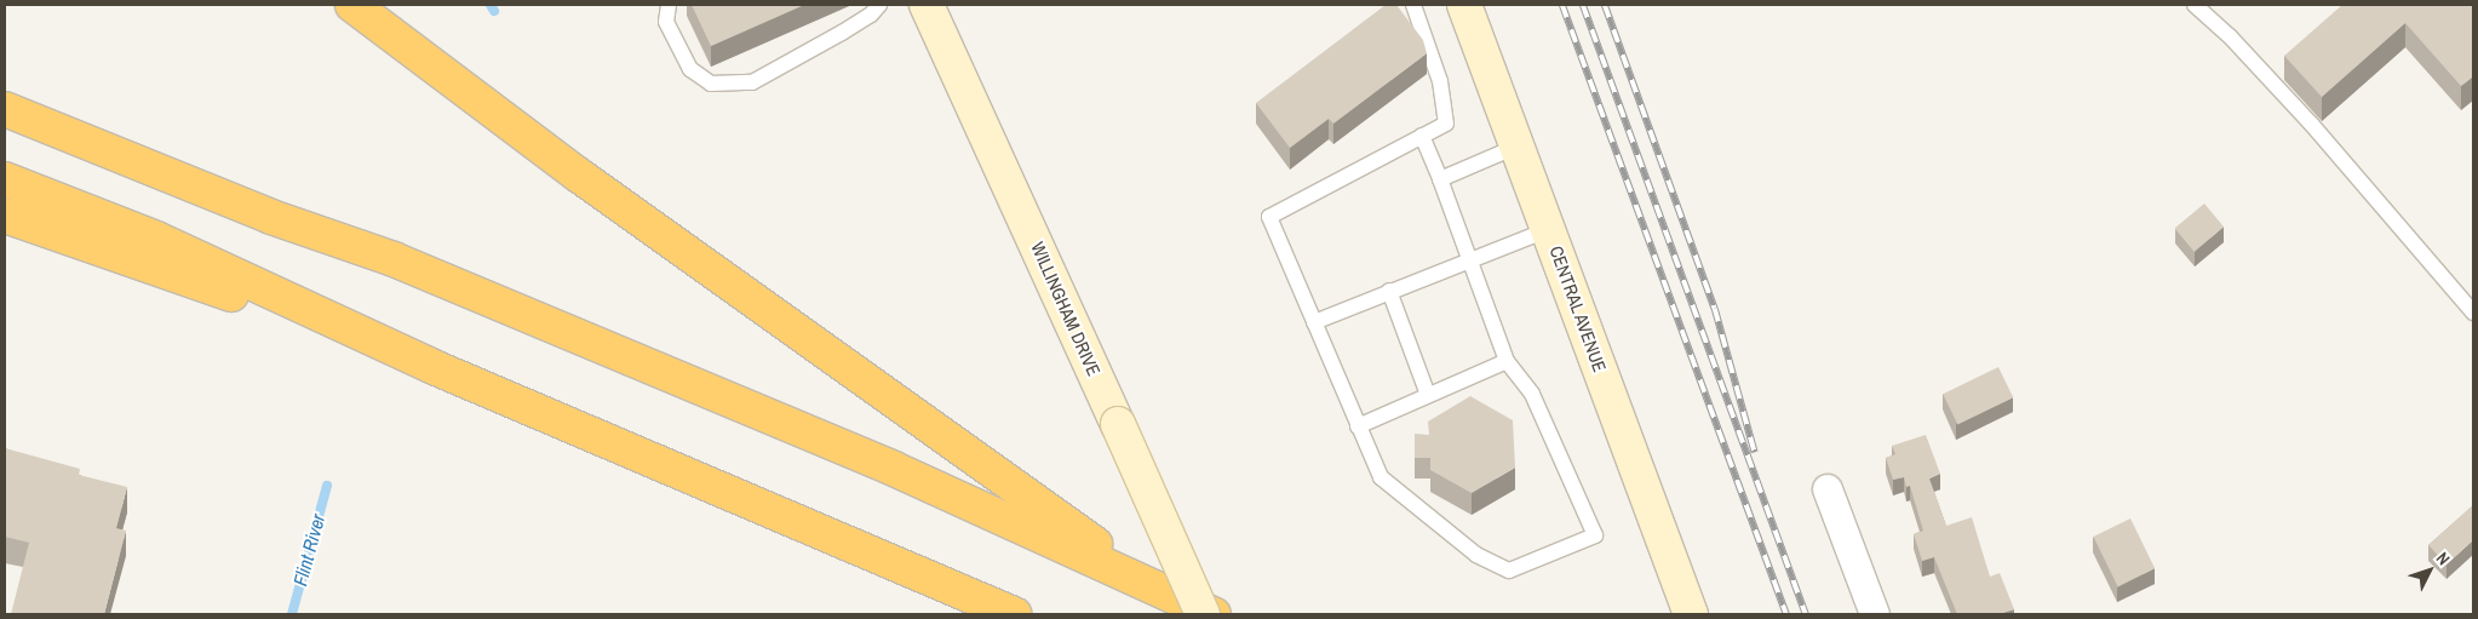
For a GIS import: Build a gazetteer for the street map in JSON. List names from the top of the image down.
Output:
{
  "streets": {
    "street": ["WILLINGHAM DRIVE", "CENTRAL AVENUE"]
  },
  "water": ["Flint River"],
  "north": "top right"
}
